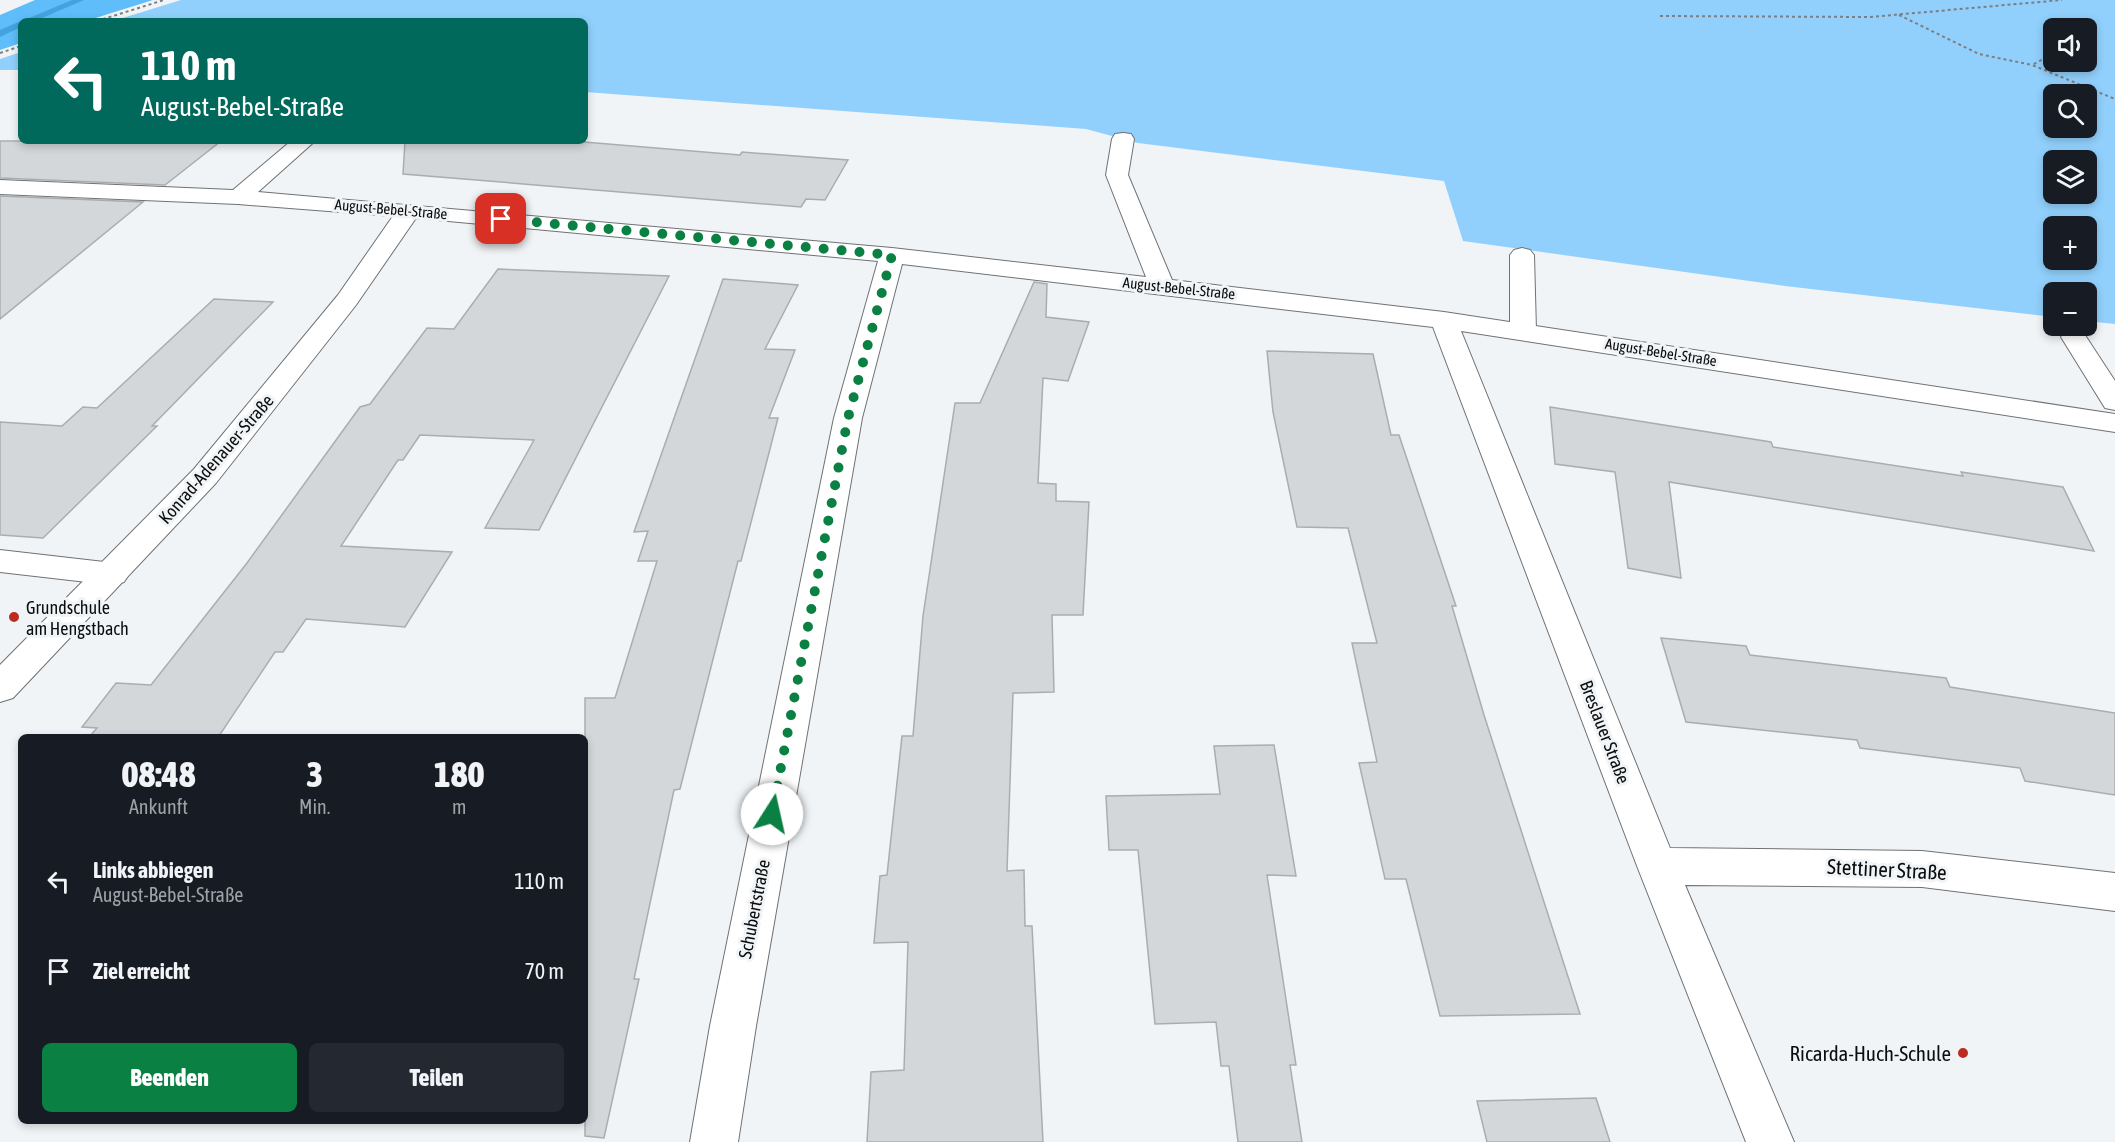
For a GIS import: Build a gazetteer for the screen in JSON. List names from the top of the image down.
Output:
{
  "streets": {
    "street": [
      "August-Bebel-Straße",
      "Konrad-Adenauer-Straße",
      "Breslauer Straße",
      "Stettiner Straße",
      "Schubertstraße"
    ]
  },
  "crossings": [
    ["August-Bebel-Straße", "Konrad-Adenauer-Straße"],
    ["August-Bebel-Straße", "Breslauer Straße"],
    ["August-Bebel-Straße", "Schubertstraße"],
    ["Breslauer Straße", "Stettiner Straße"]
  ],
  "places": ["Grundschule am Hengstbach", "Ricarda-Huch-Schule"],
  "page": {
    "map_buttons": ["+", "−"],
    "turn": ["110 m", "August-Bebel-Straße"],
    "eta": [
      "08:48",
      "Ankunft",
      "3",
      "Min.",
      "180",
      "m"
    ],
    "list": [
      {
        "name": "Links abbiegen",
        "note": "August-Bebel-Straße",
        "value": "110 m"
      },
      {
        "name": "Ziel erreicht",
        "value": "70 m"
      }
    ],
    "buttons": ["Beenden", "Teilen"]
  }
}
